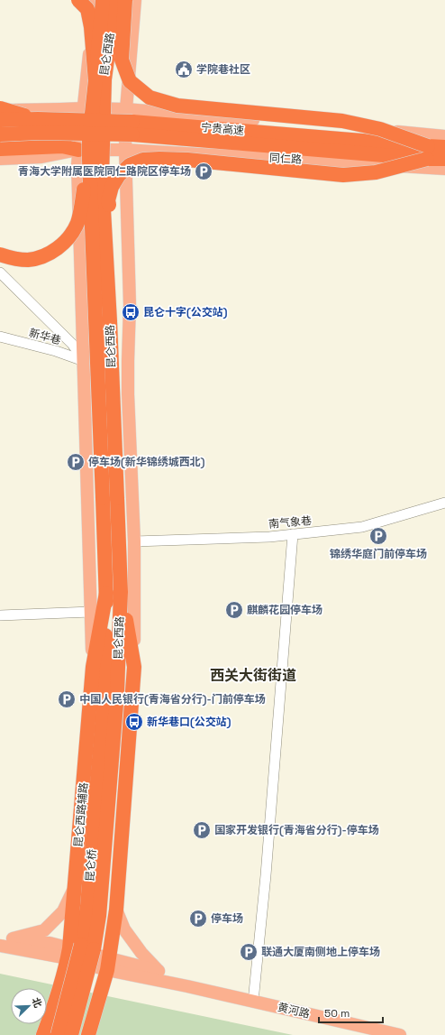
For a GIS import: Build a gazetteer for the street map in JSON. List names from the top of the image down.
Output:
{
  "streets": {
    "highway": [
      "昆仑西路",
      "宁贵高速",
      "昆仑西路辅路",
      "昆仑桥"
    ],
    "main road": ["同仁路", "黄河路"],
    "street": ["新华巷", "南气象巷"]
  },
  "crossings": [
    ["昆仑西路", "昆仑西路辅路"],
    ["昆仑西路", "昆仑桥"]
  ],
  "districts": ["西关大街街道"],
  "places": {
    "public building": ["学院巷社区"],
    "parking": [
      "青海大学附属医院同仁路院区停车场",
      "停车场(新华锦绣城西北)",
      "锦绣华庭门前停车场",
      "麒麟花园停车场",
      "中国人民银行(青海省分行)-门前停车场",
      "国家开发银行(青海省分行)-停车场",
      "停车场",
      "联通大厦南侧地上停车场"
    ],
    "bus stop": ["昆仑十字(公交站)", "新华巷口(公交站)"]
  },
  "scale_bar": "50 m",
  "north": "top right"
}
